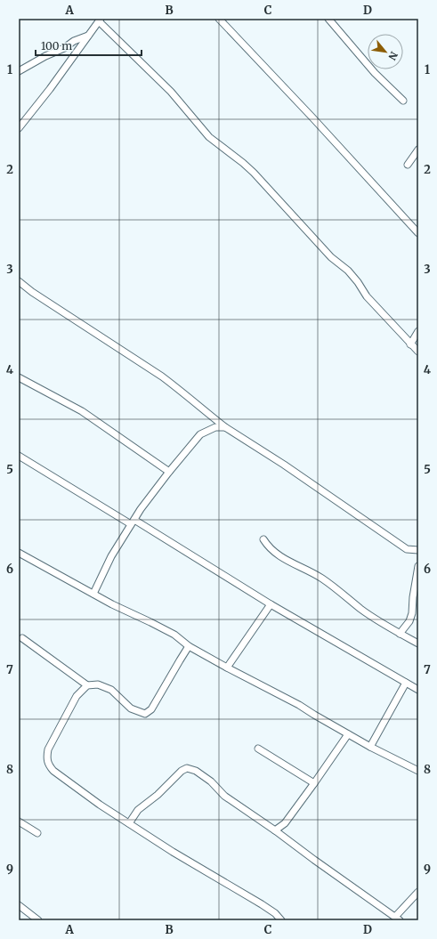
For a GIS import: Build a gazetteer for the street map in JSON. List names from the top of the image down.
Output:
{
  "scale_bar": "100 m",
  "north": "bottom right",
  "grid": {
    "columns": [
      "A",
      "B",
      "C",
      "D"
    ],
    "rows": [
      "1",
      "2",
      "3",
      "4",
      "5",
      "6",
      "7",
      "8",
      "9"
    ]
  }
}
